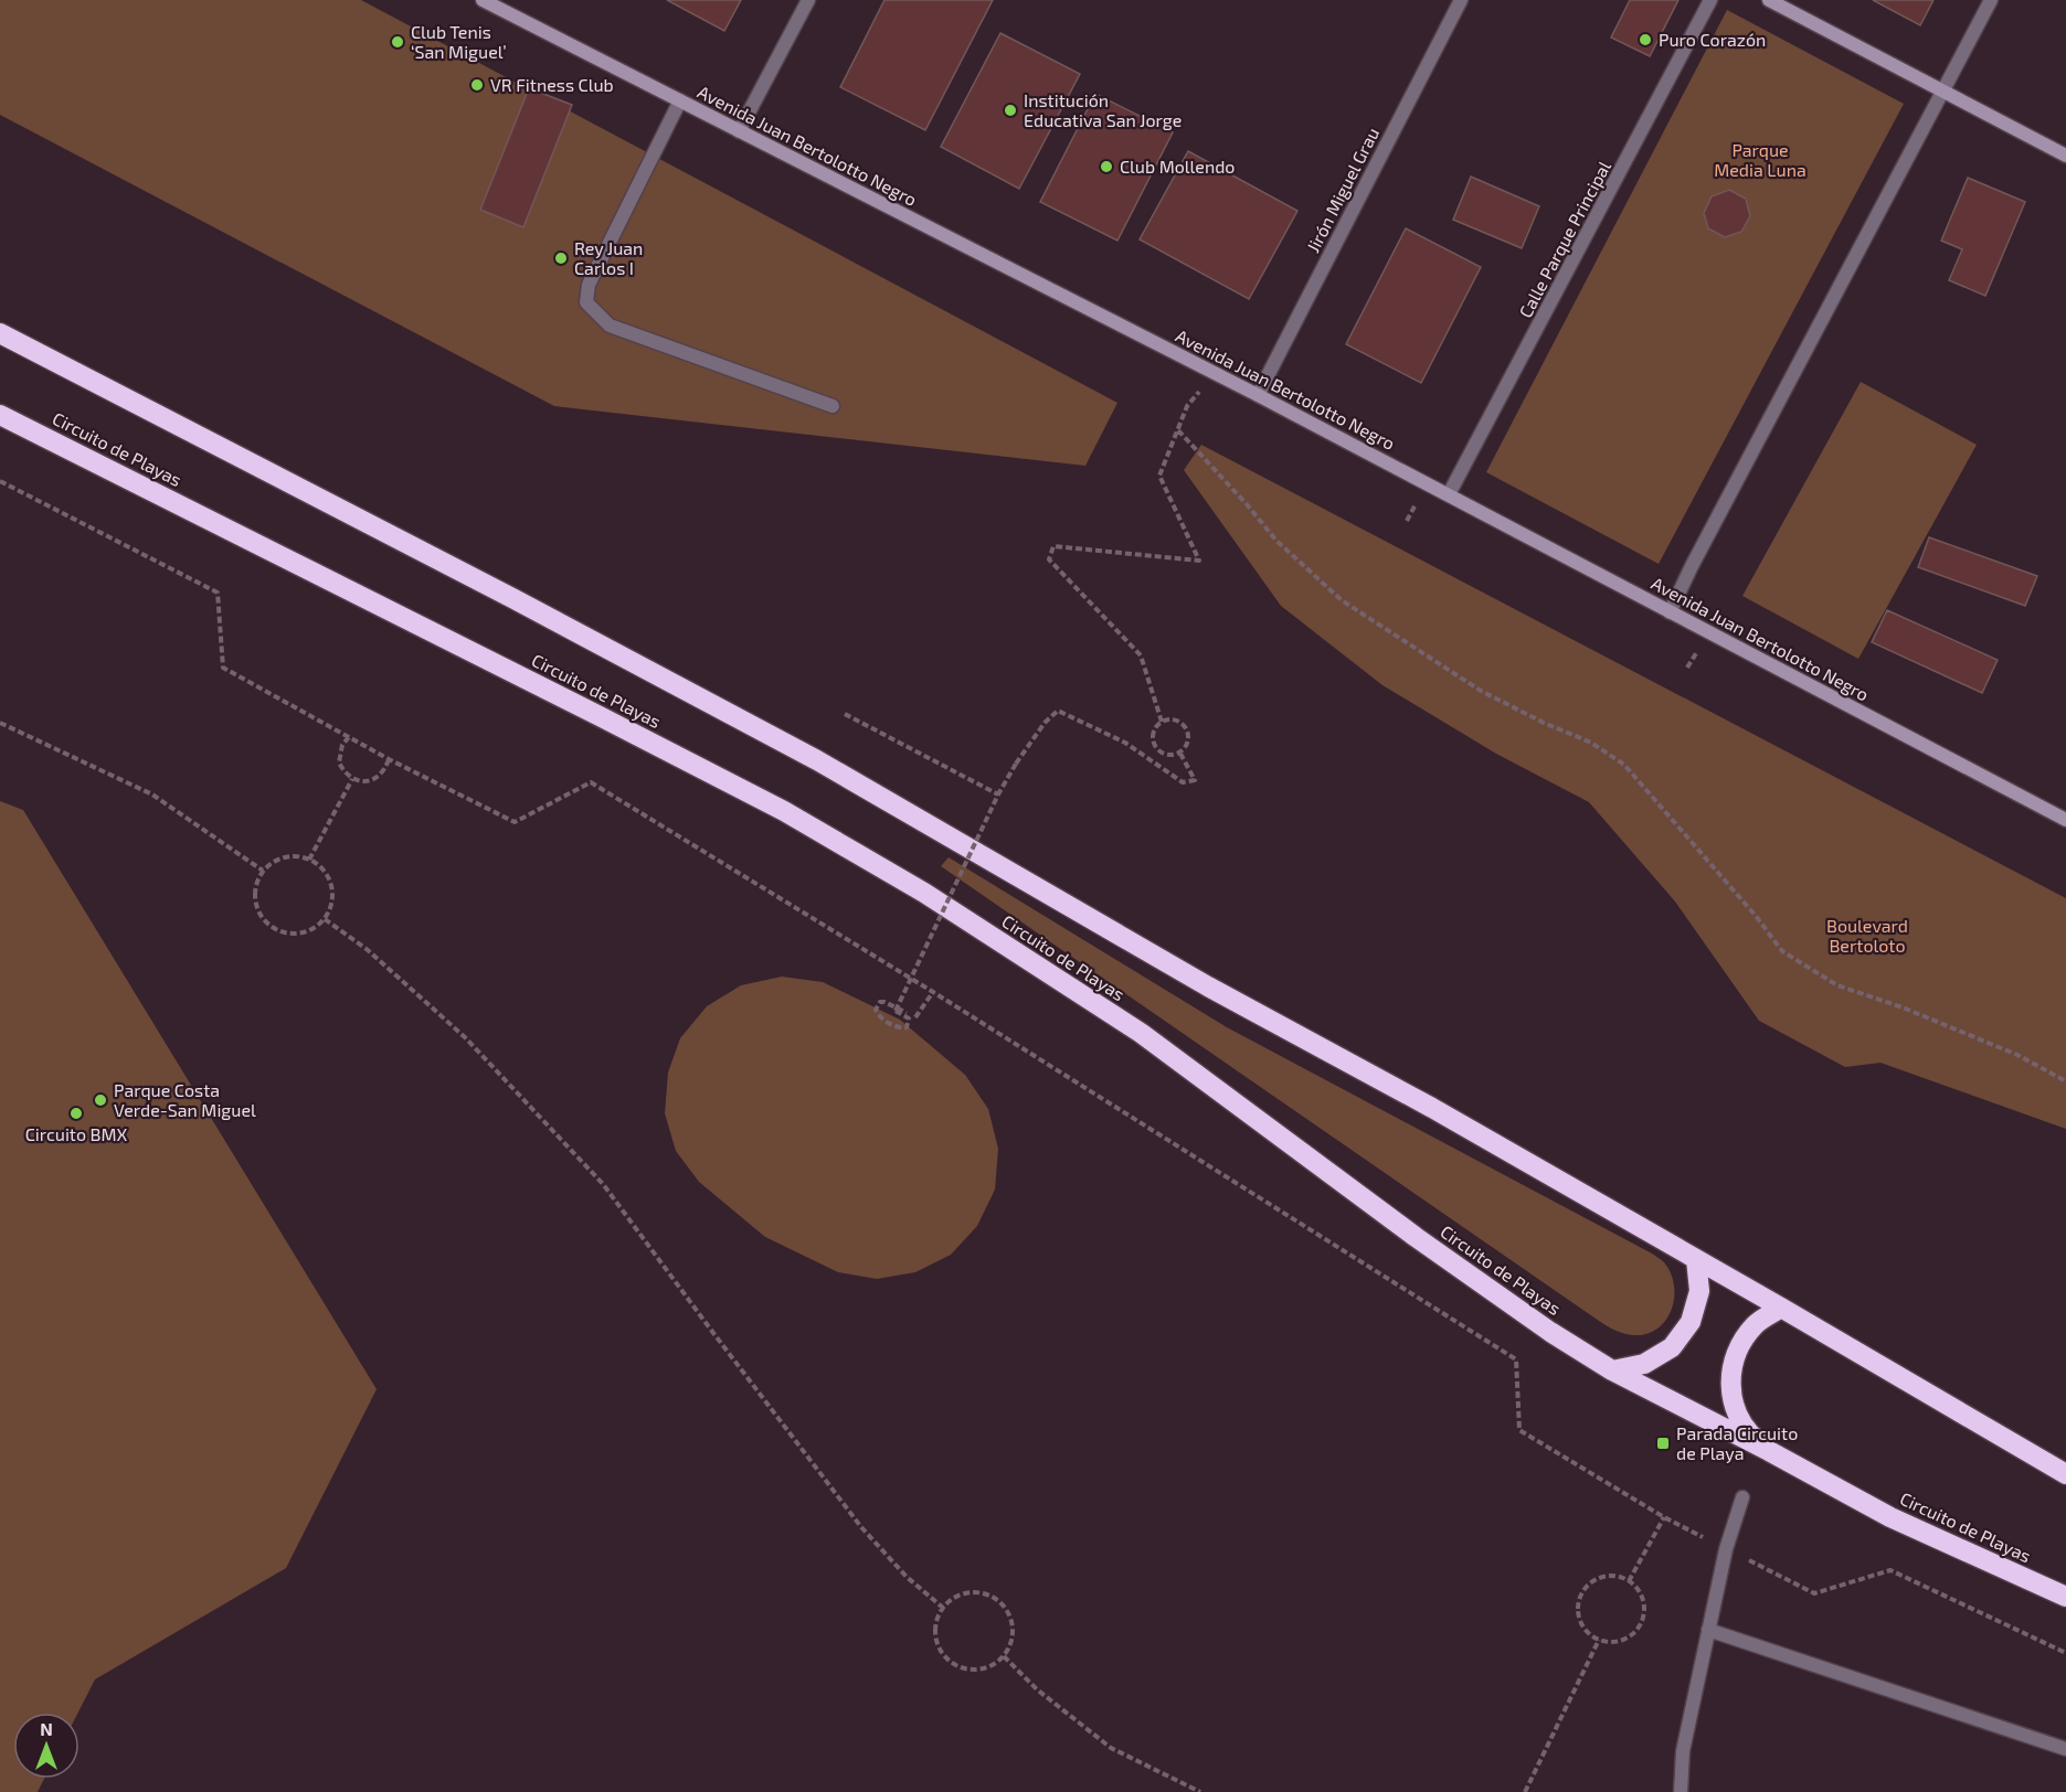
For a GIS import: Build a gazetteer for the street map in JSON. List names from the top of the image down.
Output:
{
  "streets": {
    "highway": ["Circuito de Playas"],
    "main road": ["Avenida Juan Bertolotto Negro"],
    "street": ["Jirón Miguel Grau", "Calle Parque Principal"]
  },
  "crossings": [
    ["Avenida Juan Bertolotto Negro", "Jirón Miguel Grau"],
    ["Avenida Juan Bertolotto Negro", "Calle Parque Principal"]
  ],
  "parks": ["Parque Media Luna", "Boulevard Bertoloto"],
  "places": {
    "other": [
      "Puro Corazón",
      "Club Tenis ‘San Miguel’",
      "VR Fitness Club",
      "Institución Educativa San Jorge",
      "Club Mollendo",
      "Rey Juan Carlos I",
      "Parque Costa Verde-San Miguel",
      "Circuito BMX"
    ],
    "transit": ["Parada Circuito de Playa"]
  },
  "north": "top"
}
